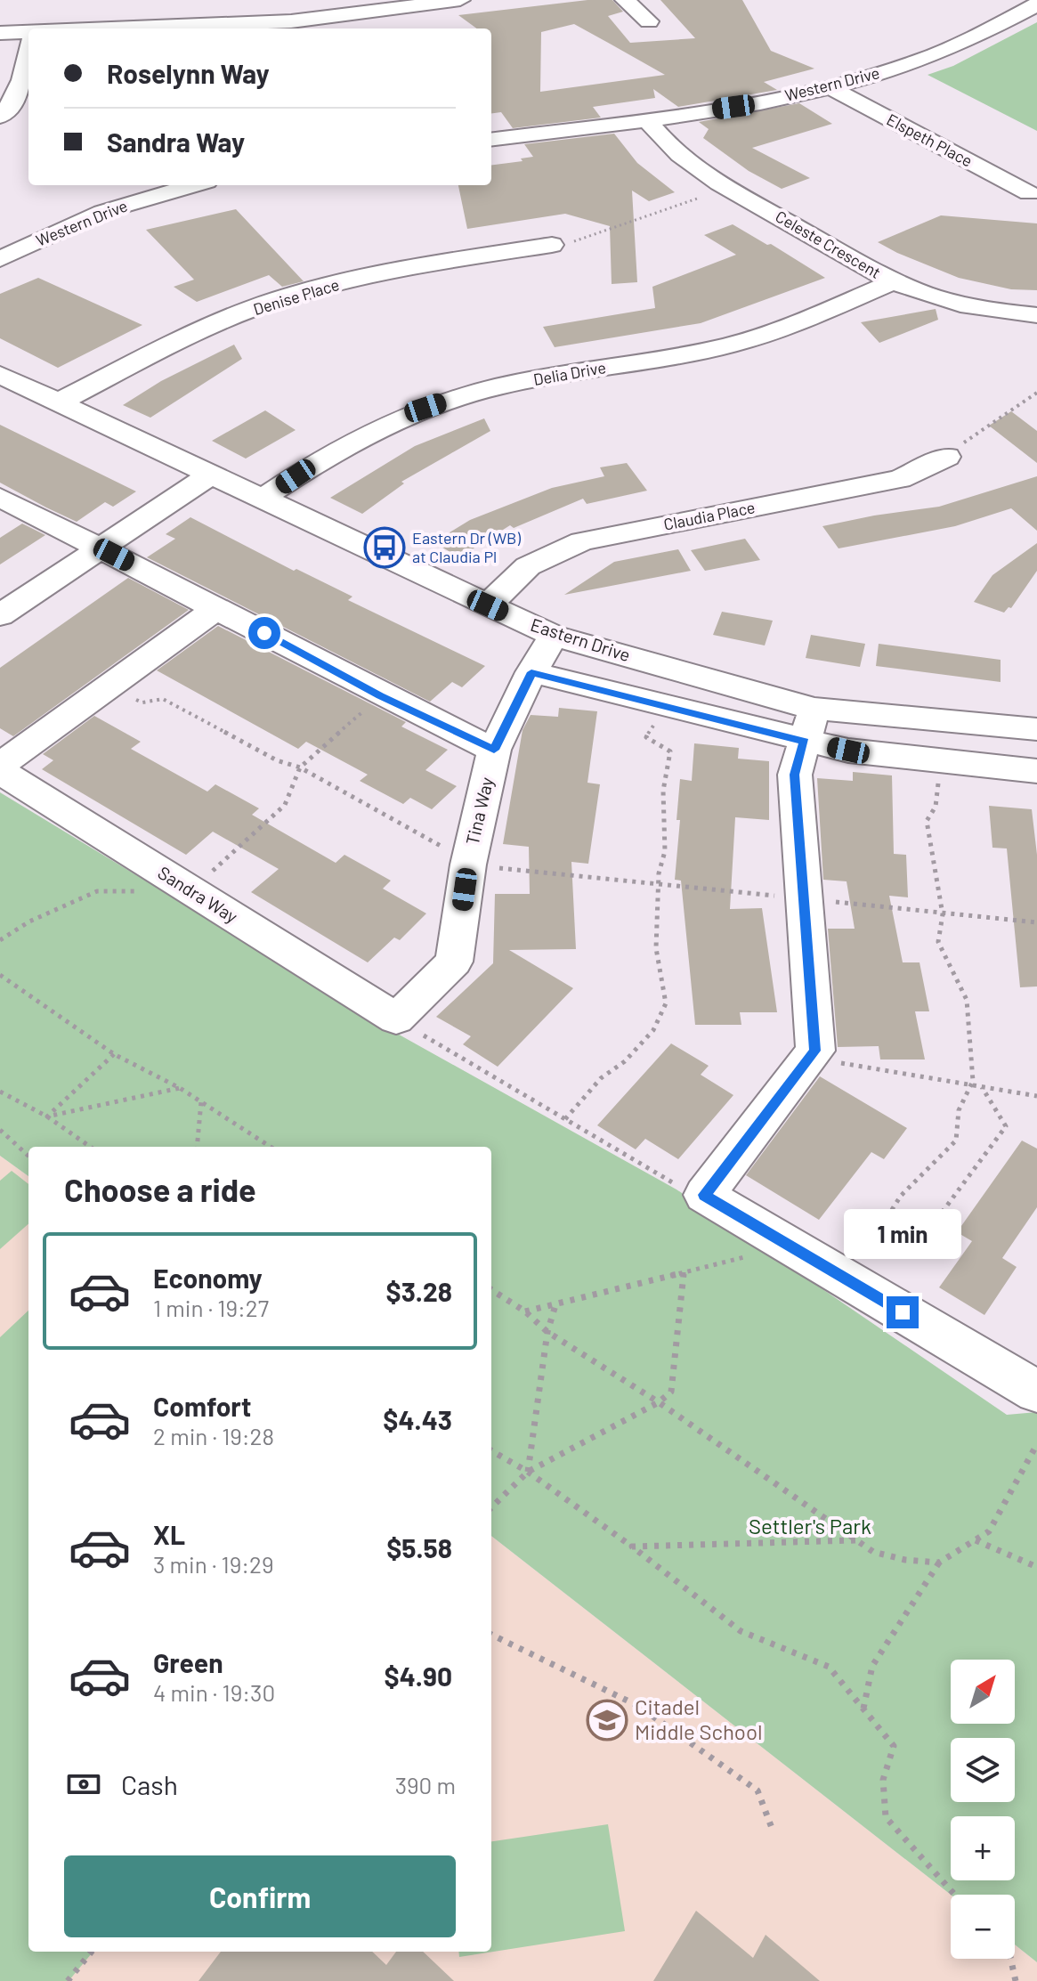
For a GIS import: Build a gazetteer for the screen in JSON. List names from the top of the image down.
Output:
{
  "streets": {
    "street": [
      "Western Drive",
      "Elspeth Place",
      "Celeste Crescent",
      "Denise Place",
      "Delia Drive",
      "Claudia Place",
      "Eastern Drive",
      "Tina Way",
      "Sandra Way"
    ]
  },
  "crossings": [
    ["Western Drive", "Elspeth Place"],
    ["Western Drive", "Celeste Crescent"],
    ["Celeste Crescent", "Delia Drive"],
    ["Denise Place", "Eastern Drive"],
    ["Delia Drive", "Eastern Drive"],
    ["Claudia Place", "Eastern Drive"],
    ["Eastern Drive", "Tina Way"],
    ["Tina Way", "Sandra Way"]
  ],
  "parks": ["Settler's Park"],
  "places": {
    "bus stop": ["Eastern Dr (WB) at Claudia Pl"],
    "school or university": ["Citadel Middle School"]
  },
  "north": "top right",
  "page": {
    "banner": ["Roselynn Way", "Sandra Way"],
    "heading": "Choose a ride",
    "bubble": "1 min",
    "list": [
      {
        "name": "Economy",
        "note": "1 min · 19:27",
        "value": "$3.28"
      },
      {
        "name": "Comfort",
        "note": "2 min · 19:28",
        "value": "$4.43"
      },
      {
        "name": "XL",
        "note": "3 min · 19:29",
        "value": "$5.58"
      },
      {
        "name": "Green",
        "note": "4 min · 19:30",
        "value": "$4.90"
      }
    ],
    "map_buttons": ["+", "−"],
    "pay": ["Cash", "390 m"],
    "buttons": "Confirm"
  }
}
